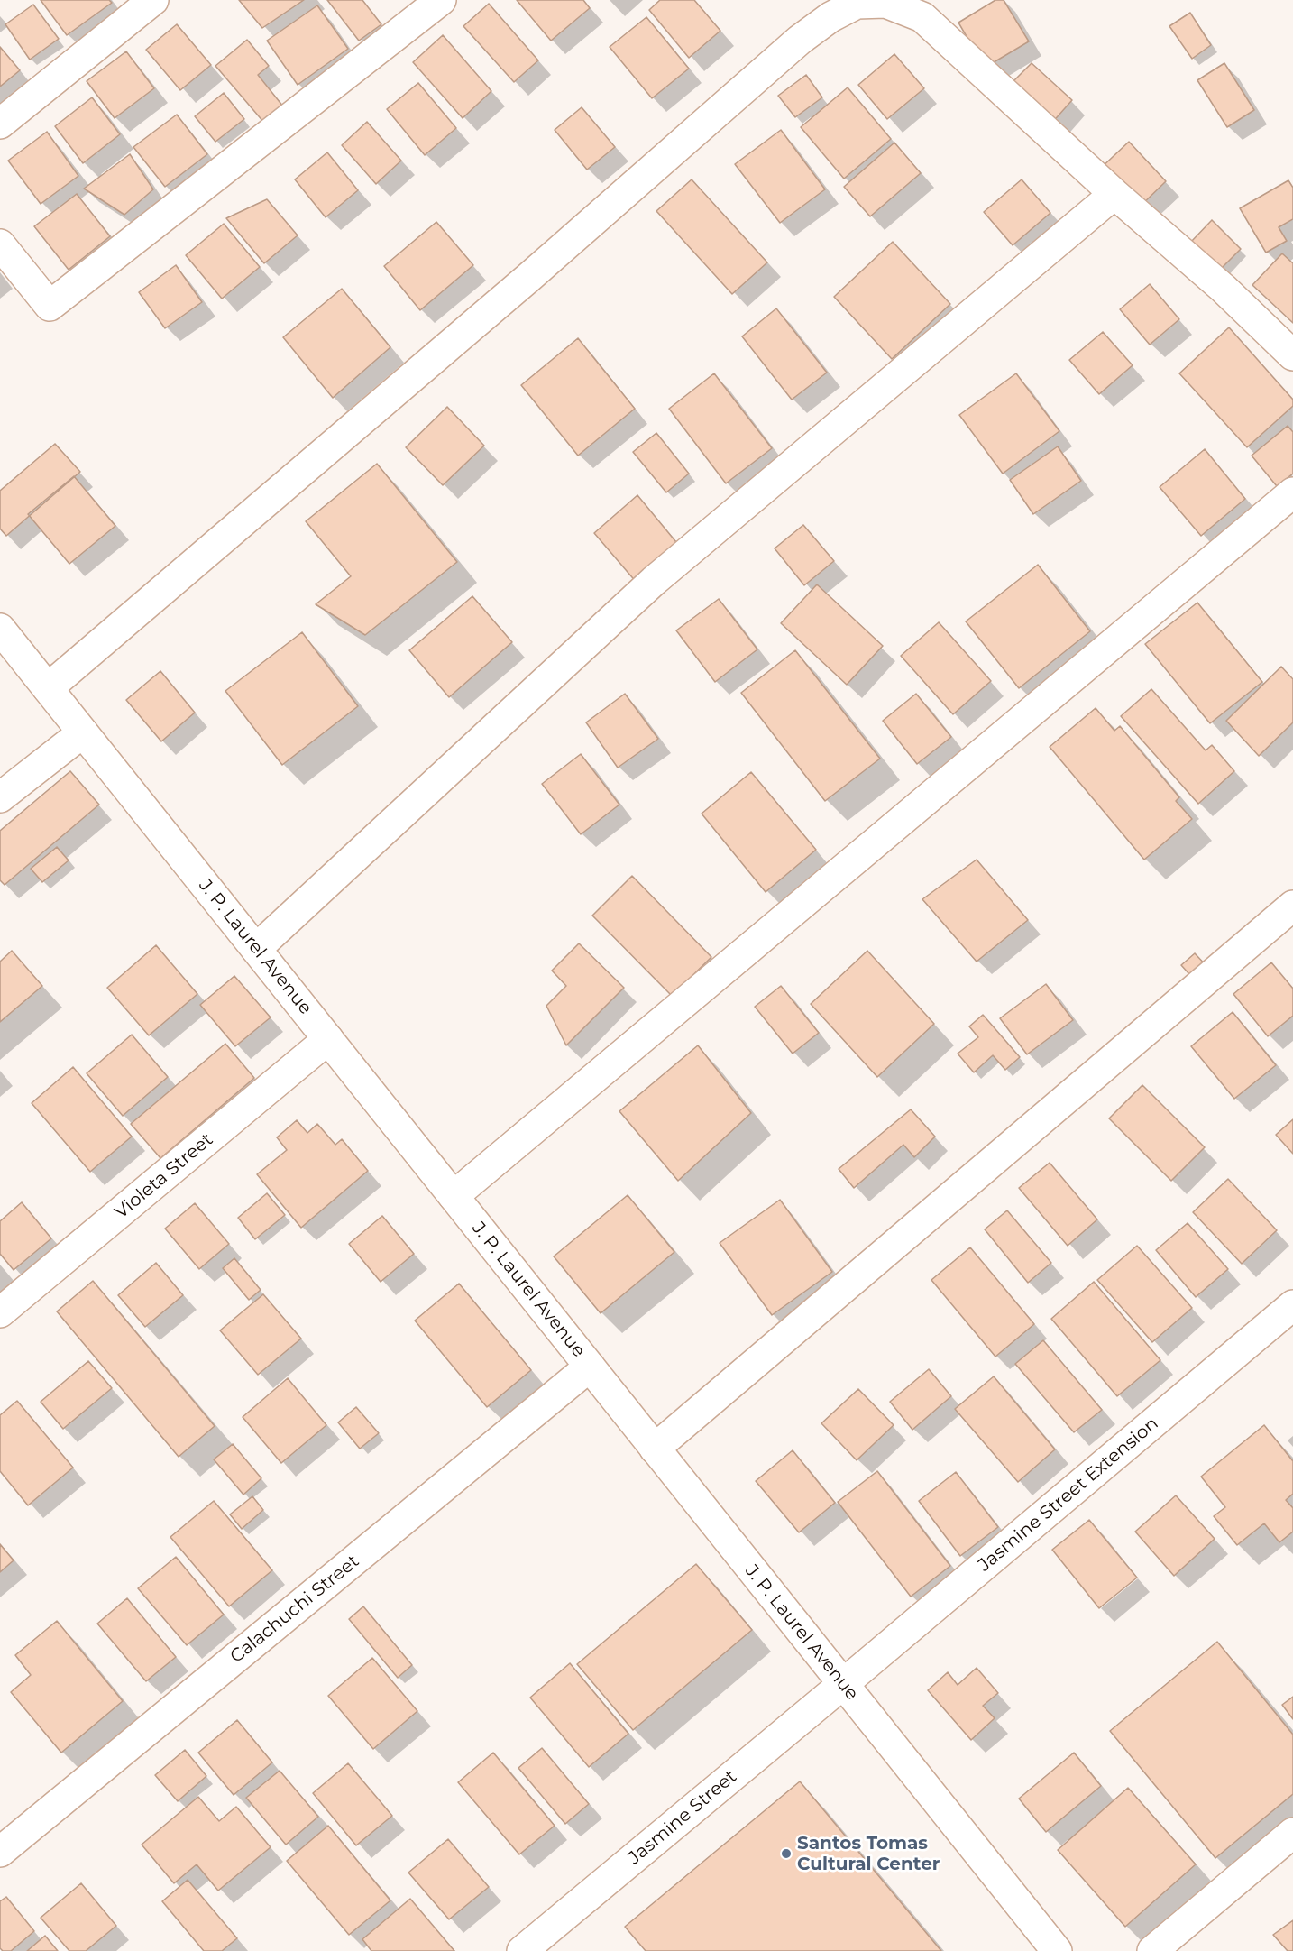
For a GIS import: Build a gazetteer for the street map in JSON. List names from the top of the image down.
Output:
{
  "streets": {
    "street": [
      "J. P. Laurel Avenue",
      "Violeta Street",
      "Jasmine Street Extension",
      "Calachuchi Street",
      "Jasmine Street"
    ]
  },
  "crossings": [
    ["J. P. Laurel Avenue", "Violeta Street"],
    ["J. P. Laurel Avenue", "Jasmine Street Extension"],
    ["J. P. Laurel Avenue", "Calachuchi Street"],
    ["J. P. Laurel Avenue", "Jasmine Street"],
    ["Jasmine Street Extension", "Jasmine Street"]
  ],
  "places": ["Santos Tomas Cultural Center"]
}
